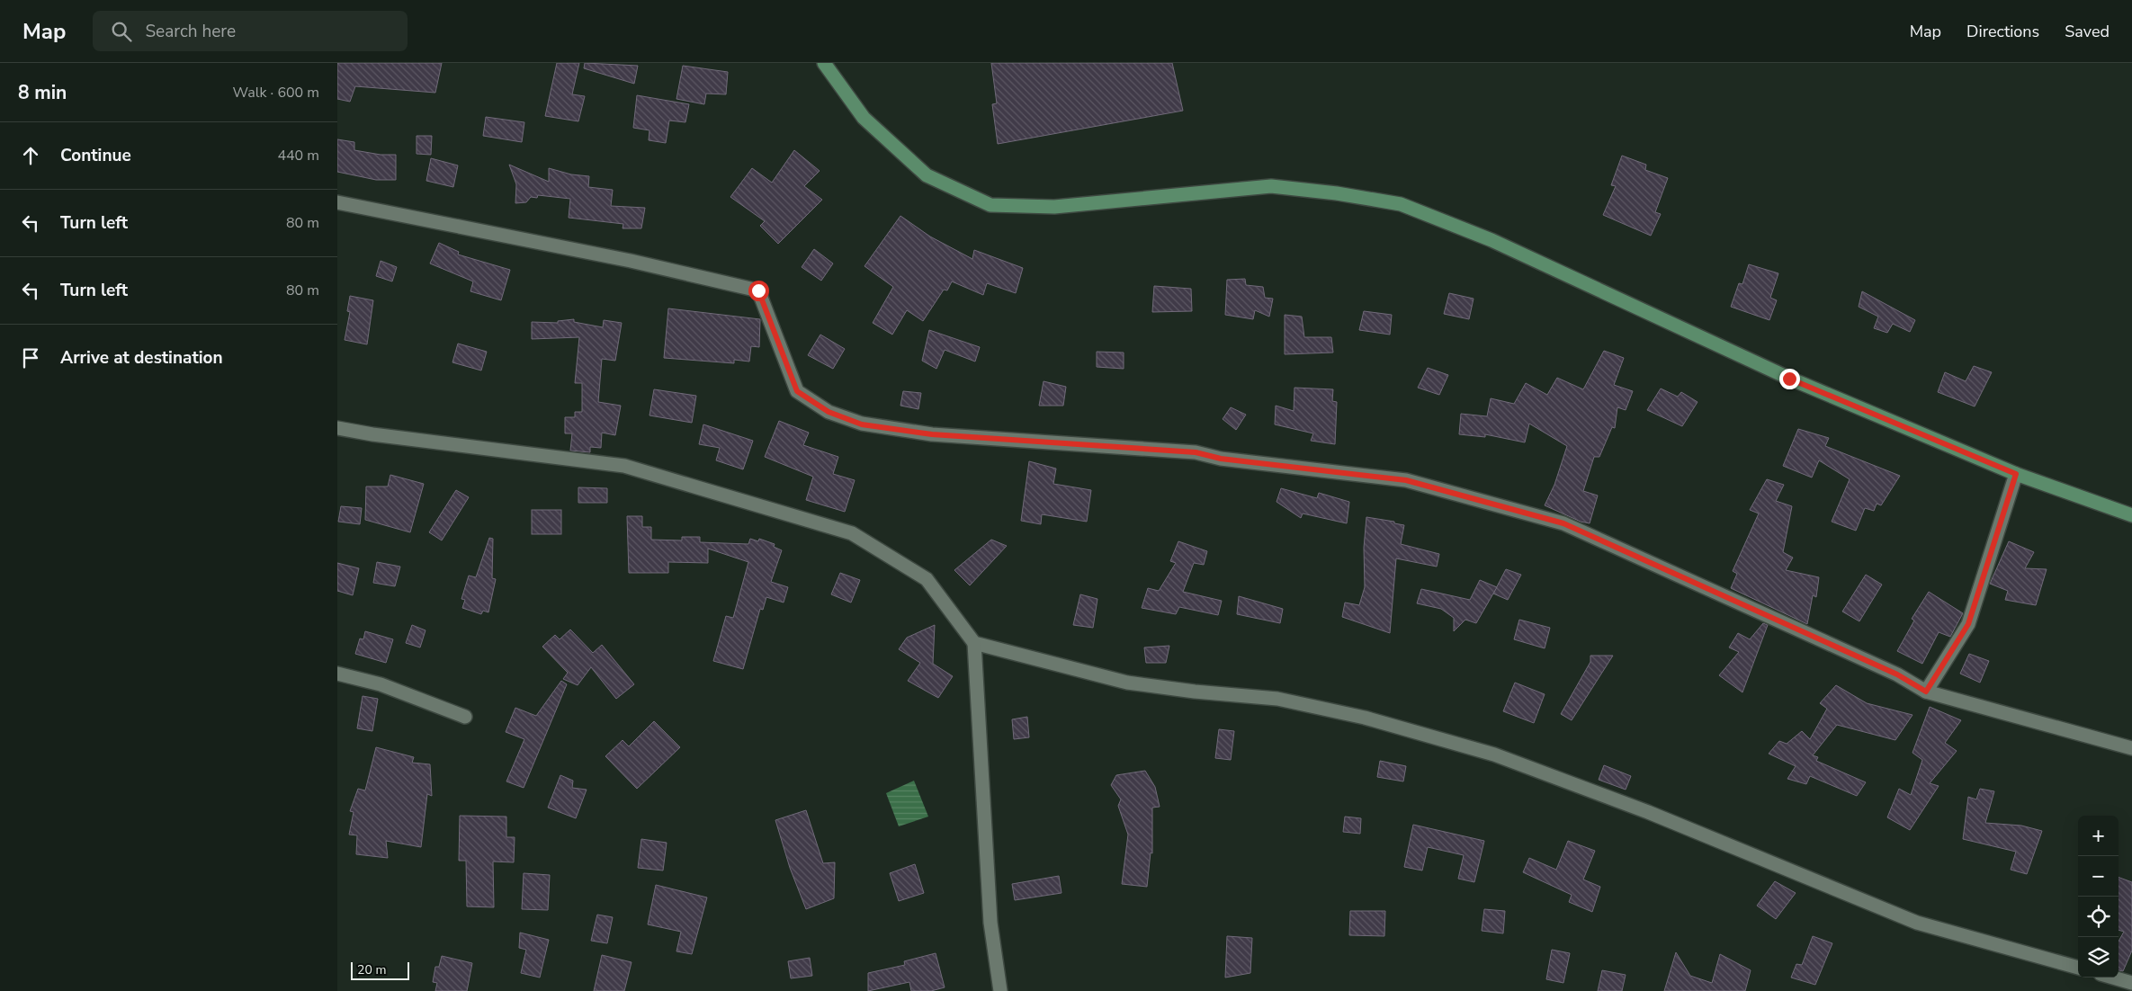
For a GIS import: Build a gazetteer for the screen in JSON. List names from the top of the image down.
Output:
{
  "scale_bar": "20 m",
  "page": {
    "header": "Map",
    "search": "Search here",
    "nav": ["Map", "Directions", "Saved"],
    "heading": ["8 min", "Walk · 600 m"],
    "list": [
      ["Continue", "440 m"],
      ["Turn left", "80 m"],
      ["Turn left", "80 m"],
      "Arrive at destination"
    ],
    "map_buttons": ["+", "−"],
    "scale": "20 m"
  }
}
